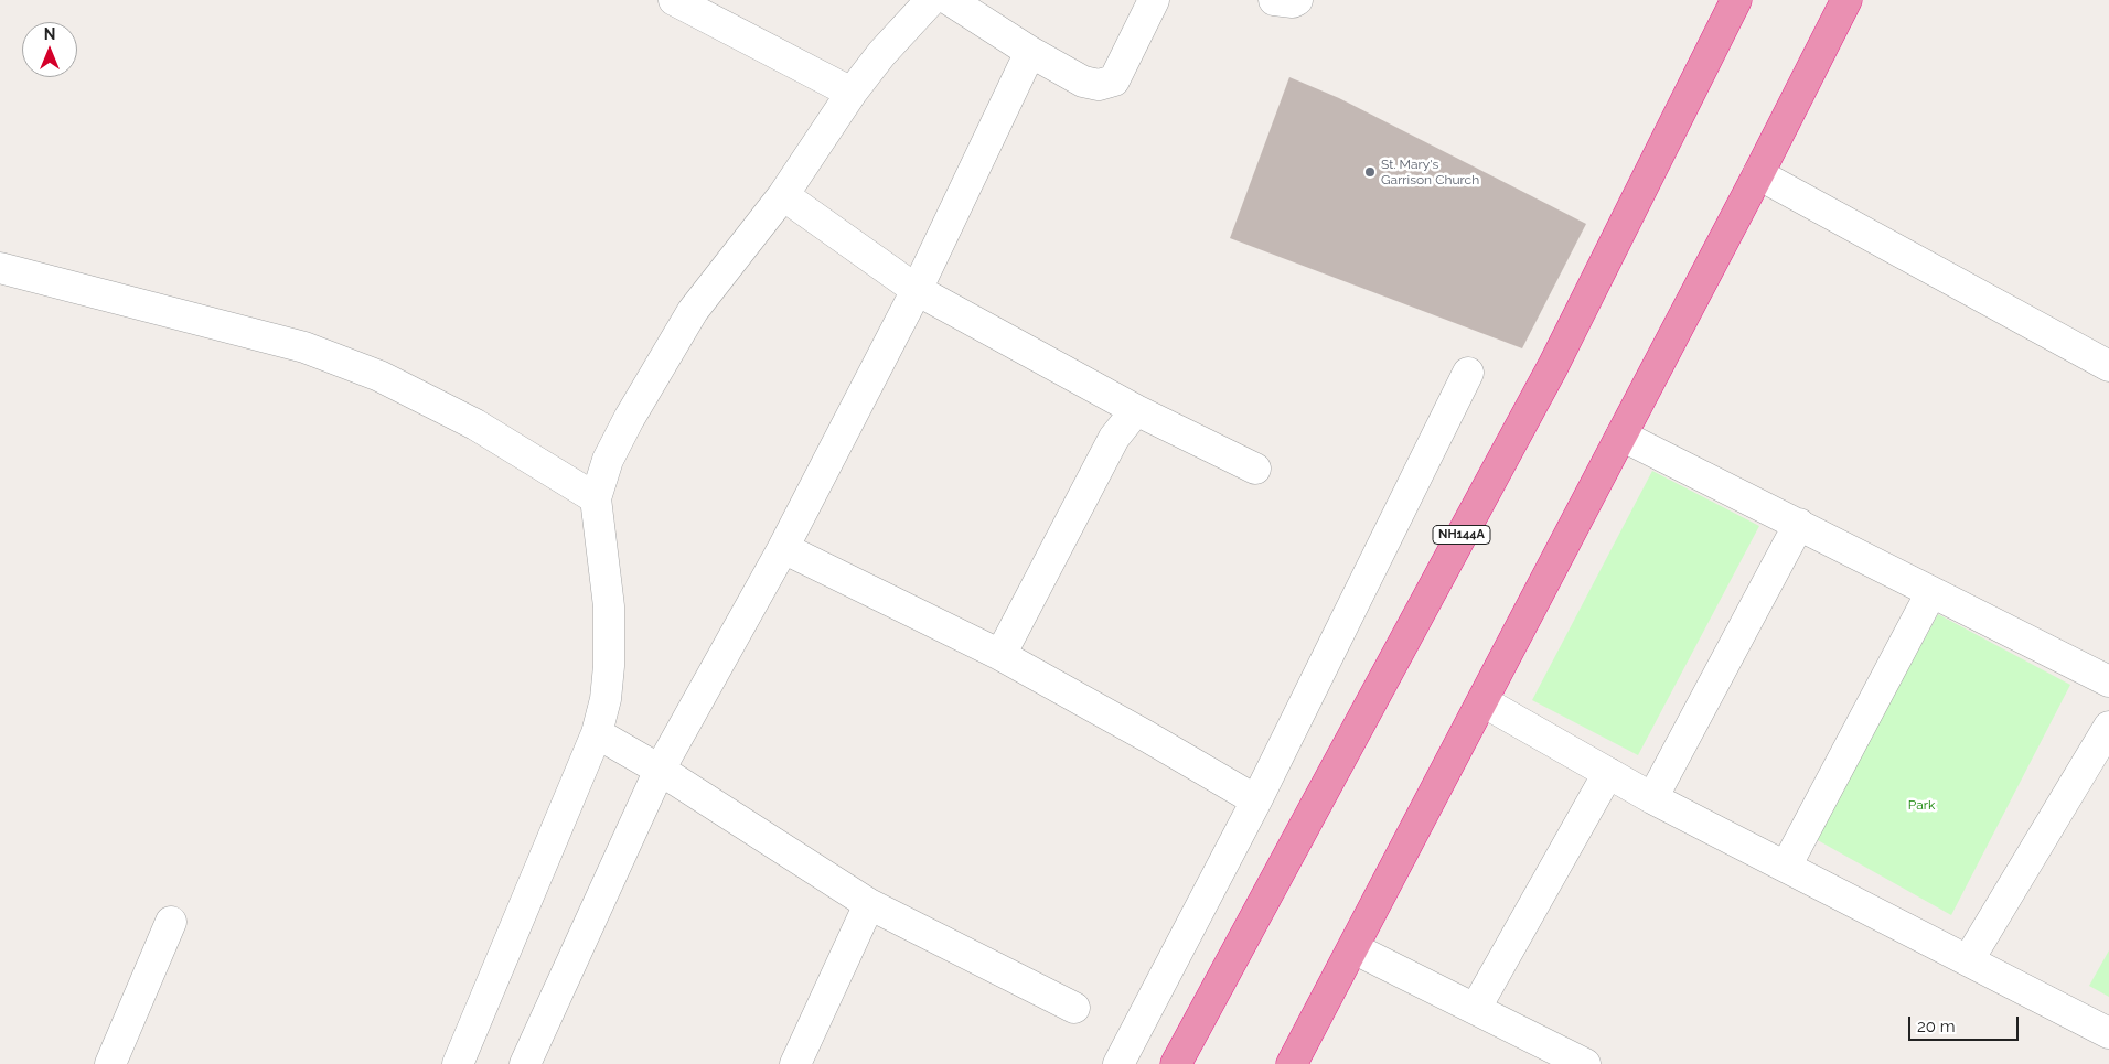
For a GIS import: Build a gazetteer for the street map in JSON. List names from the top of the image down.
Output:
{
  "streets": {
    "highway": ["NH144A"]
  },
  "parks": ["Park"],
  "places": ["St. Mary's Garrison Church"],
  "scale_bar": "20 m",
  "north": "top"
}
